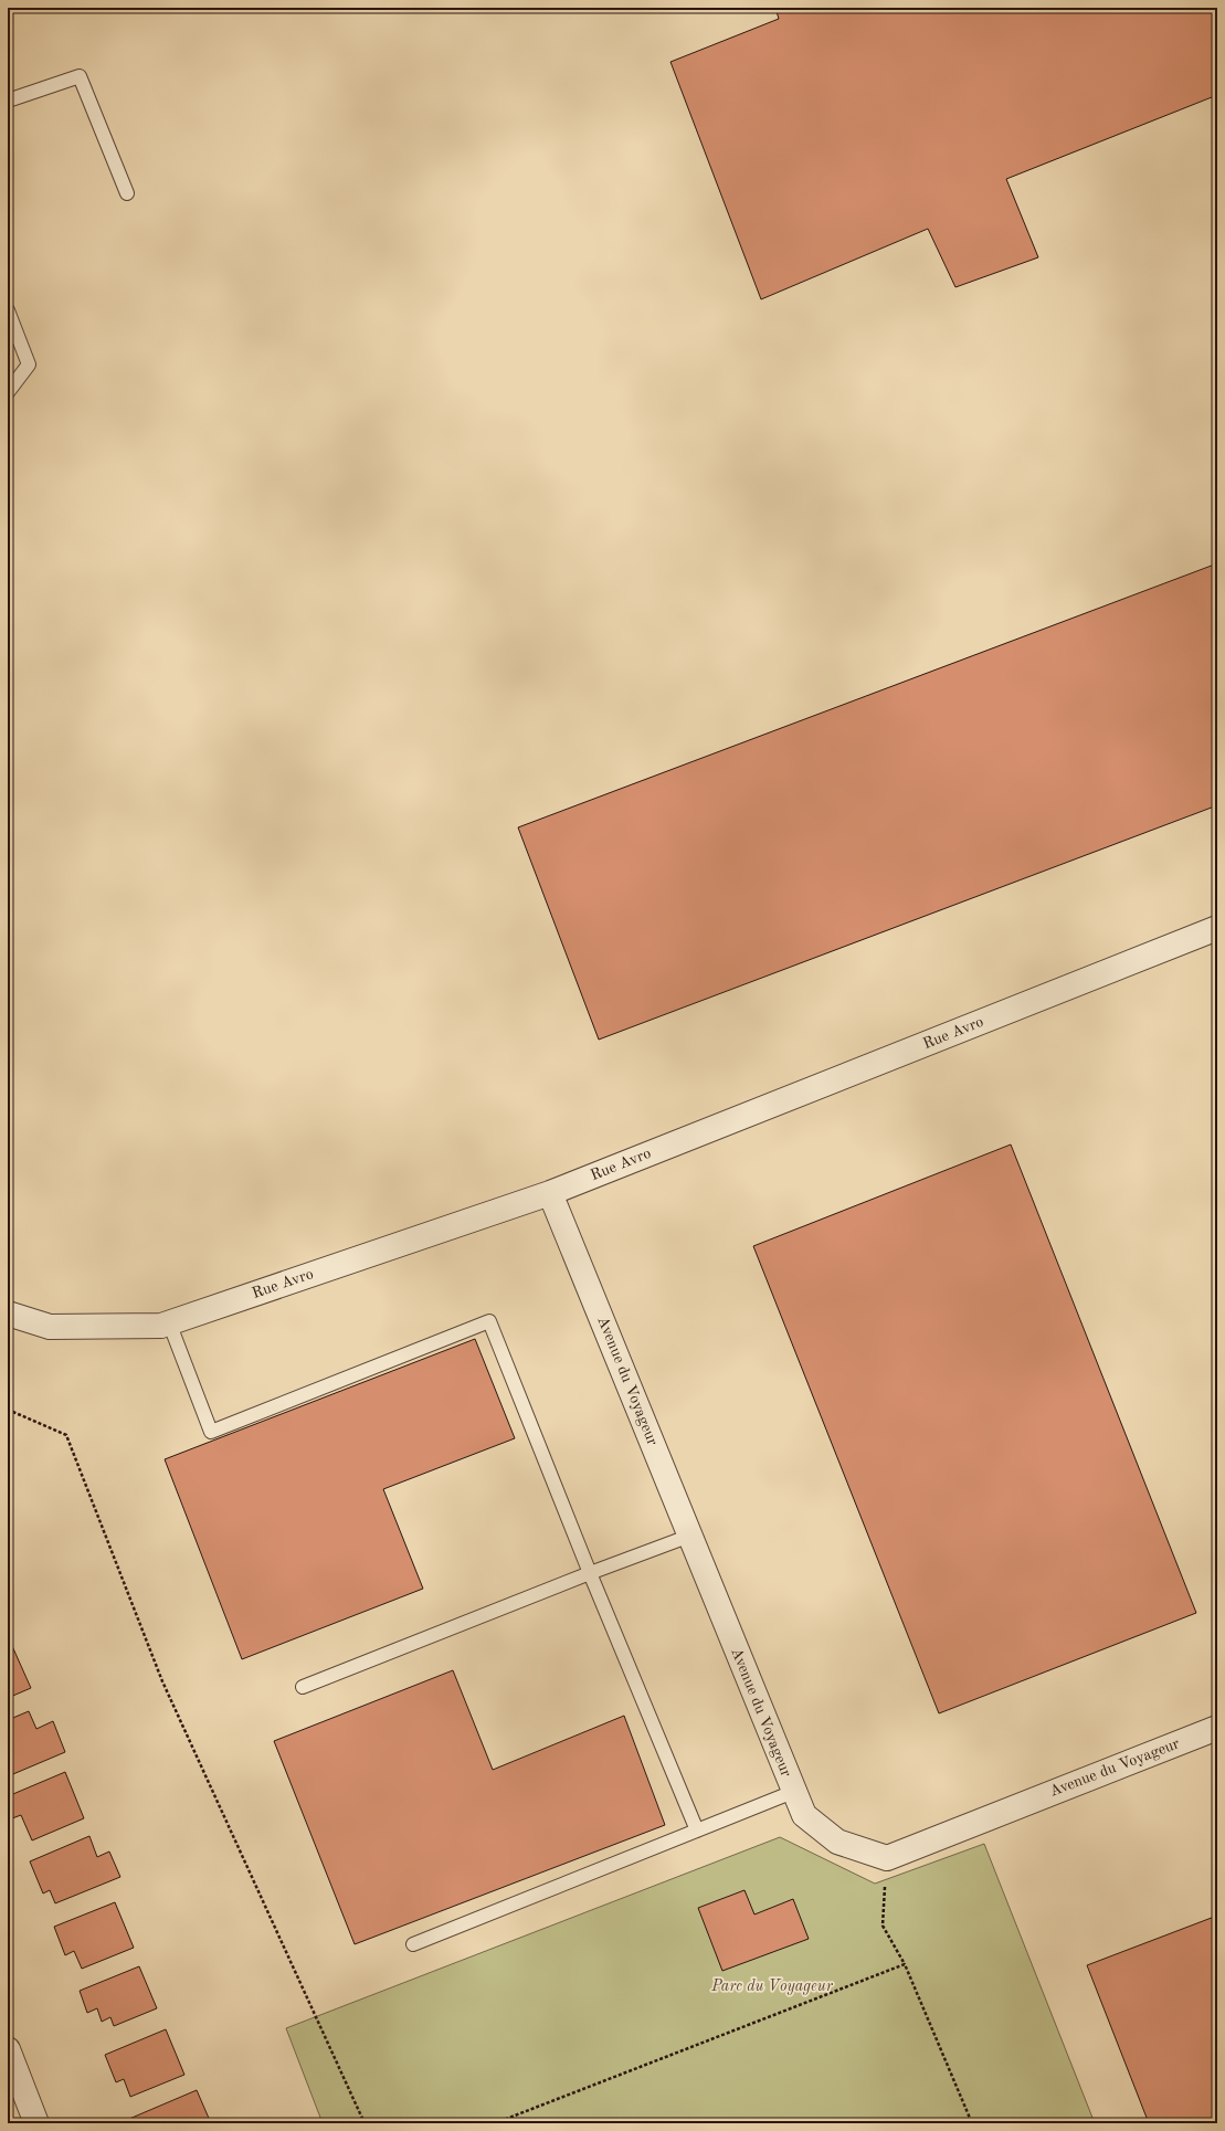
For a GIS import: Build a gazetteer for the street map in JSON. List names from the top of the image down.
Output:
{
  "streets": {
    "street": ["Rue Avro", "Avenue du Voyageur"]
  },
  "crossings": [
    ["Rue Avro", "Avenue du Voyageur"]
  ],
  "parks": ["Parc du Voyageur"]
}
